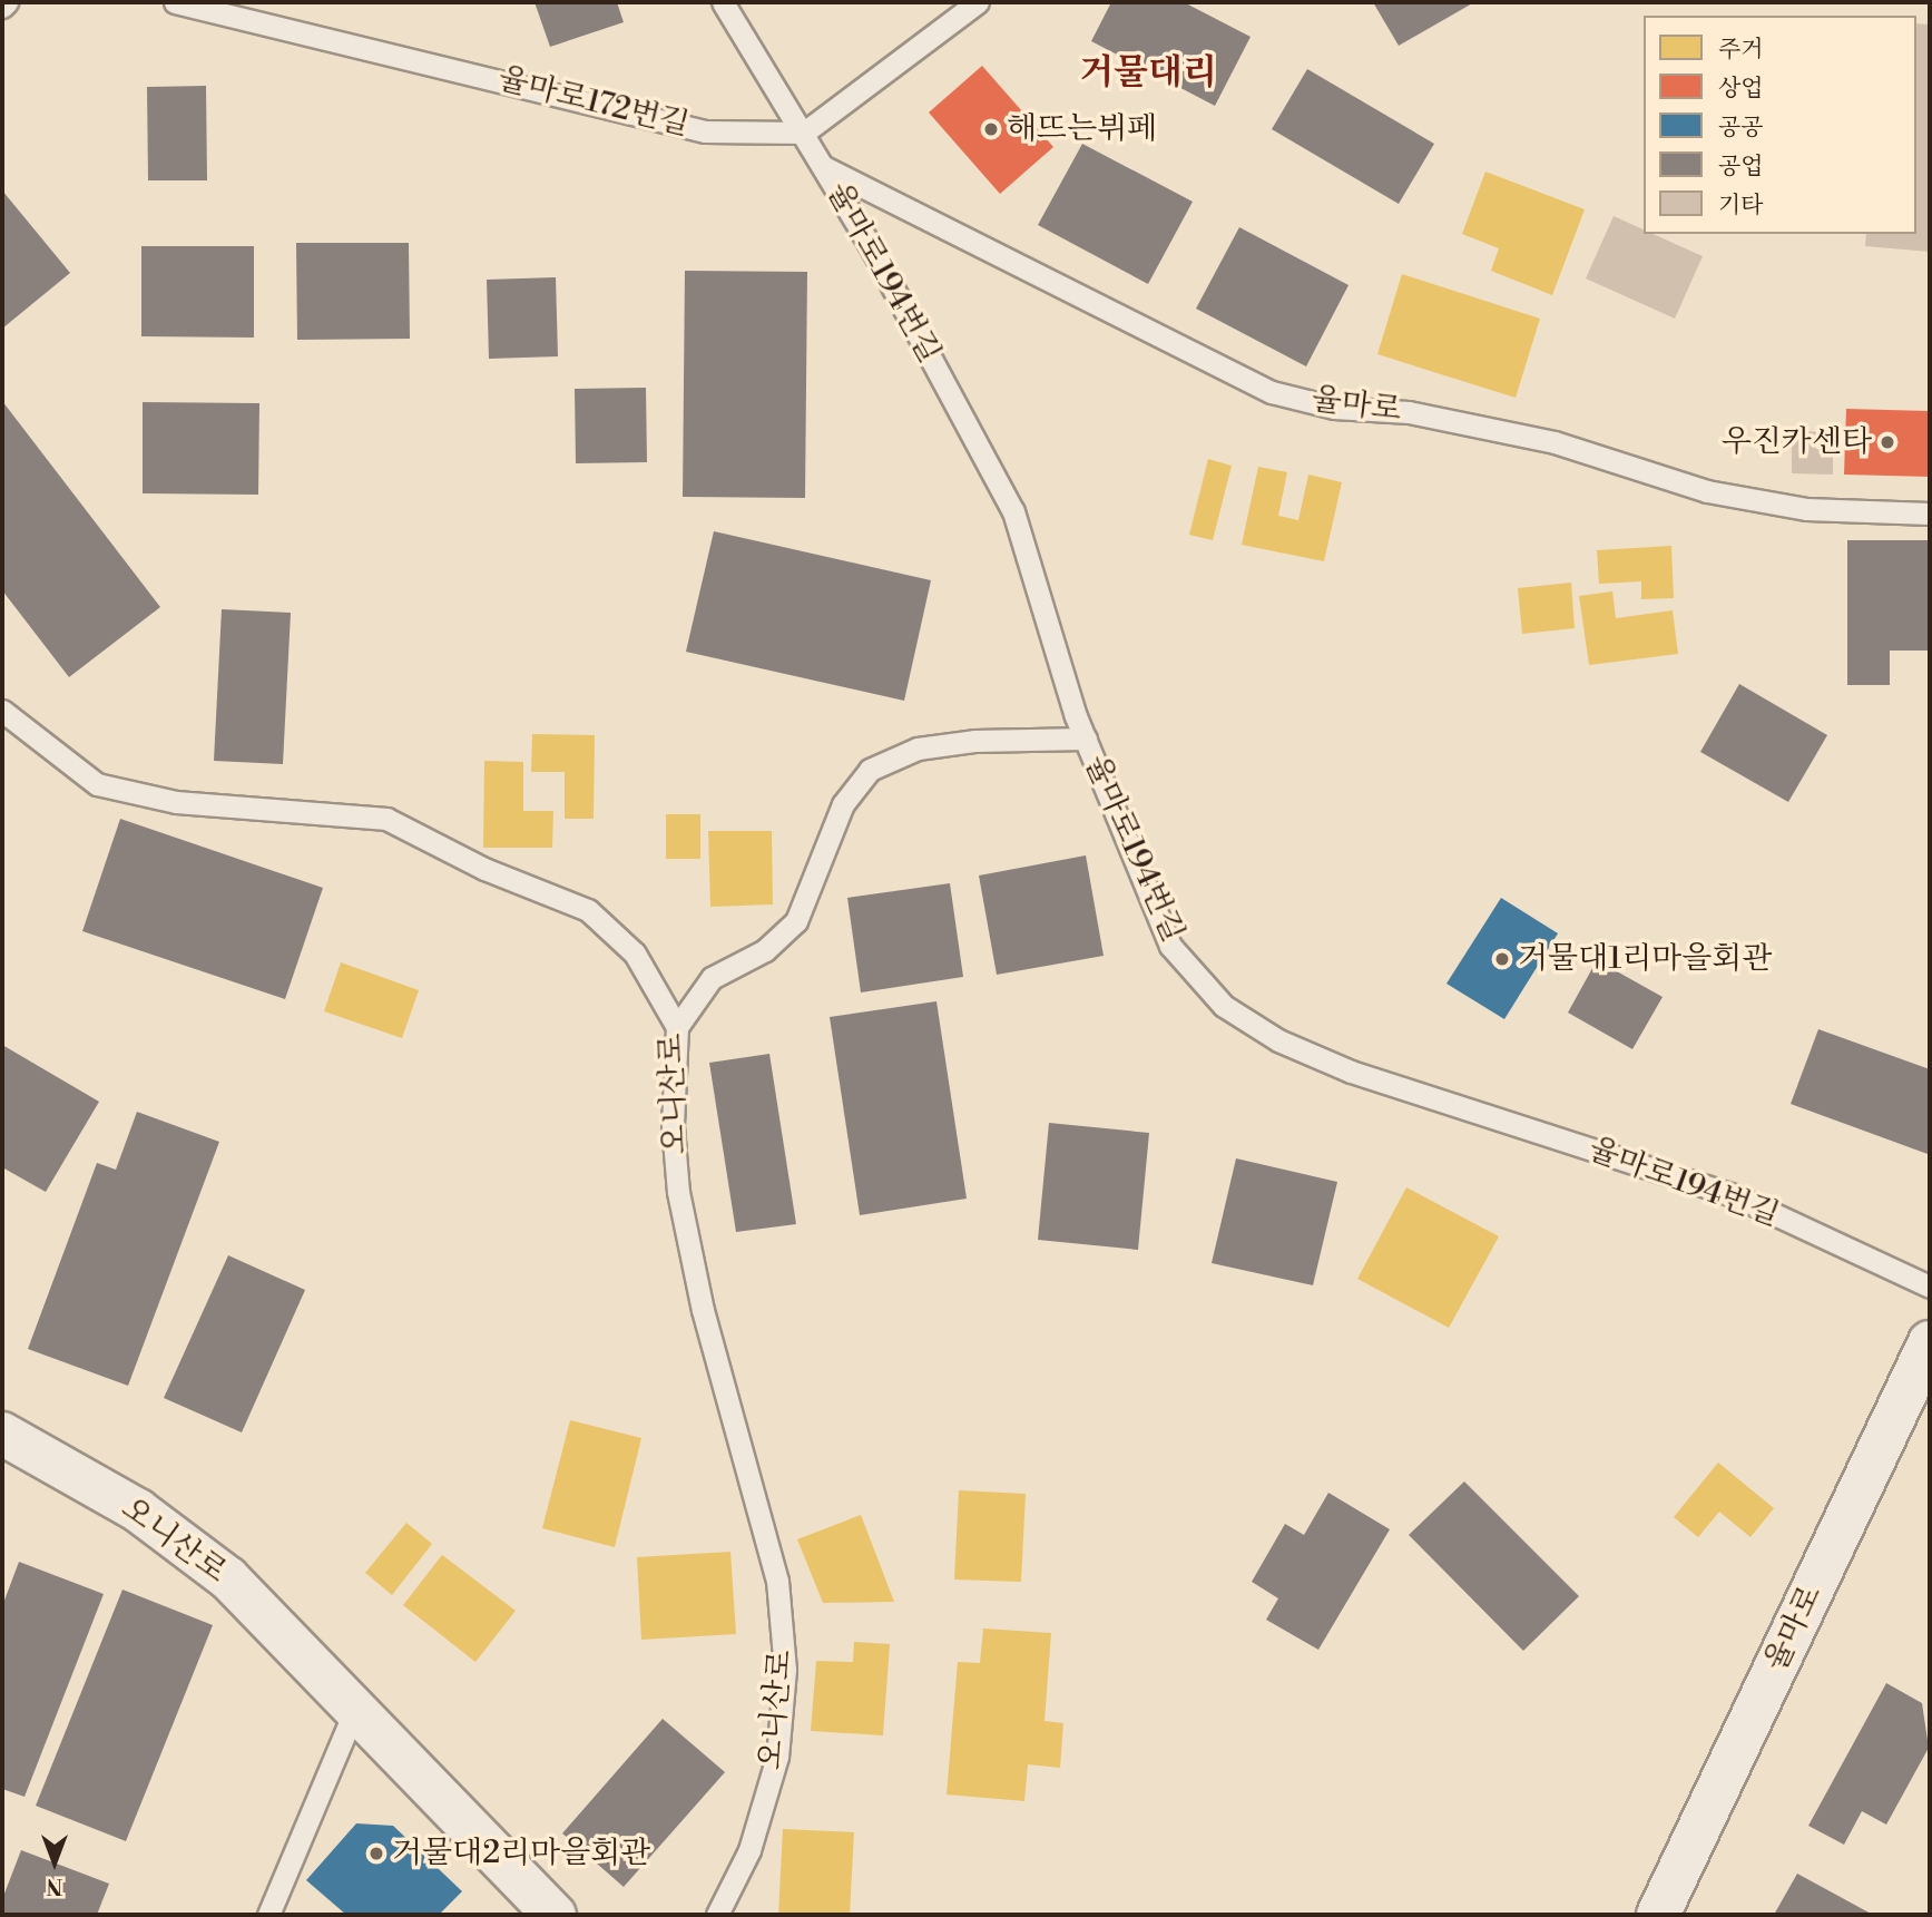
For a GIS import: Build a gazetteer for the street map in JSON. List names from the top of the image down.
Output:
{
  "streets": {
    "street": ["율마로", "오니산로"],
    "lane": ["율마로172번길", "율마로194번길"]
  },
  "crossings": [
    ["율마로172번길", "율마로194번길"],
    ["율마로194번길", "율마로"]
  ],
  "districts": ["거물대리"],
  "places": [
    "해뜨는뷔페",
    "우진카센타",
    "거물대1리마을회관",
    "거물대2리마을회관"
  ],
  "legend": [
    "주거",
    "상업",
    "공공",
    "공업",
    "기타"
  ],
  "north": "bottom"
}
